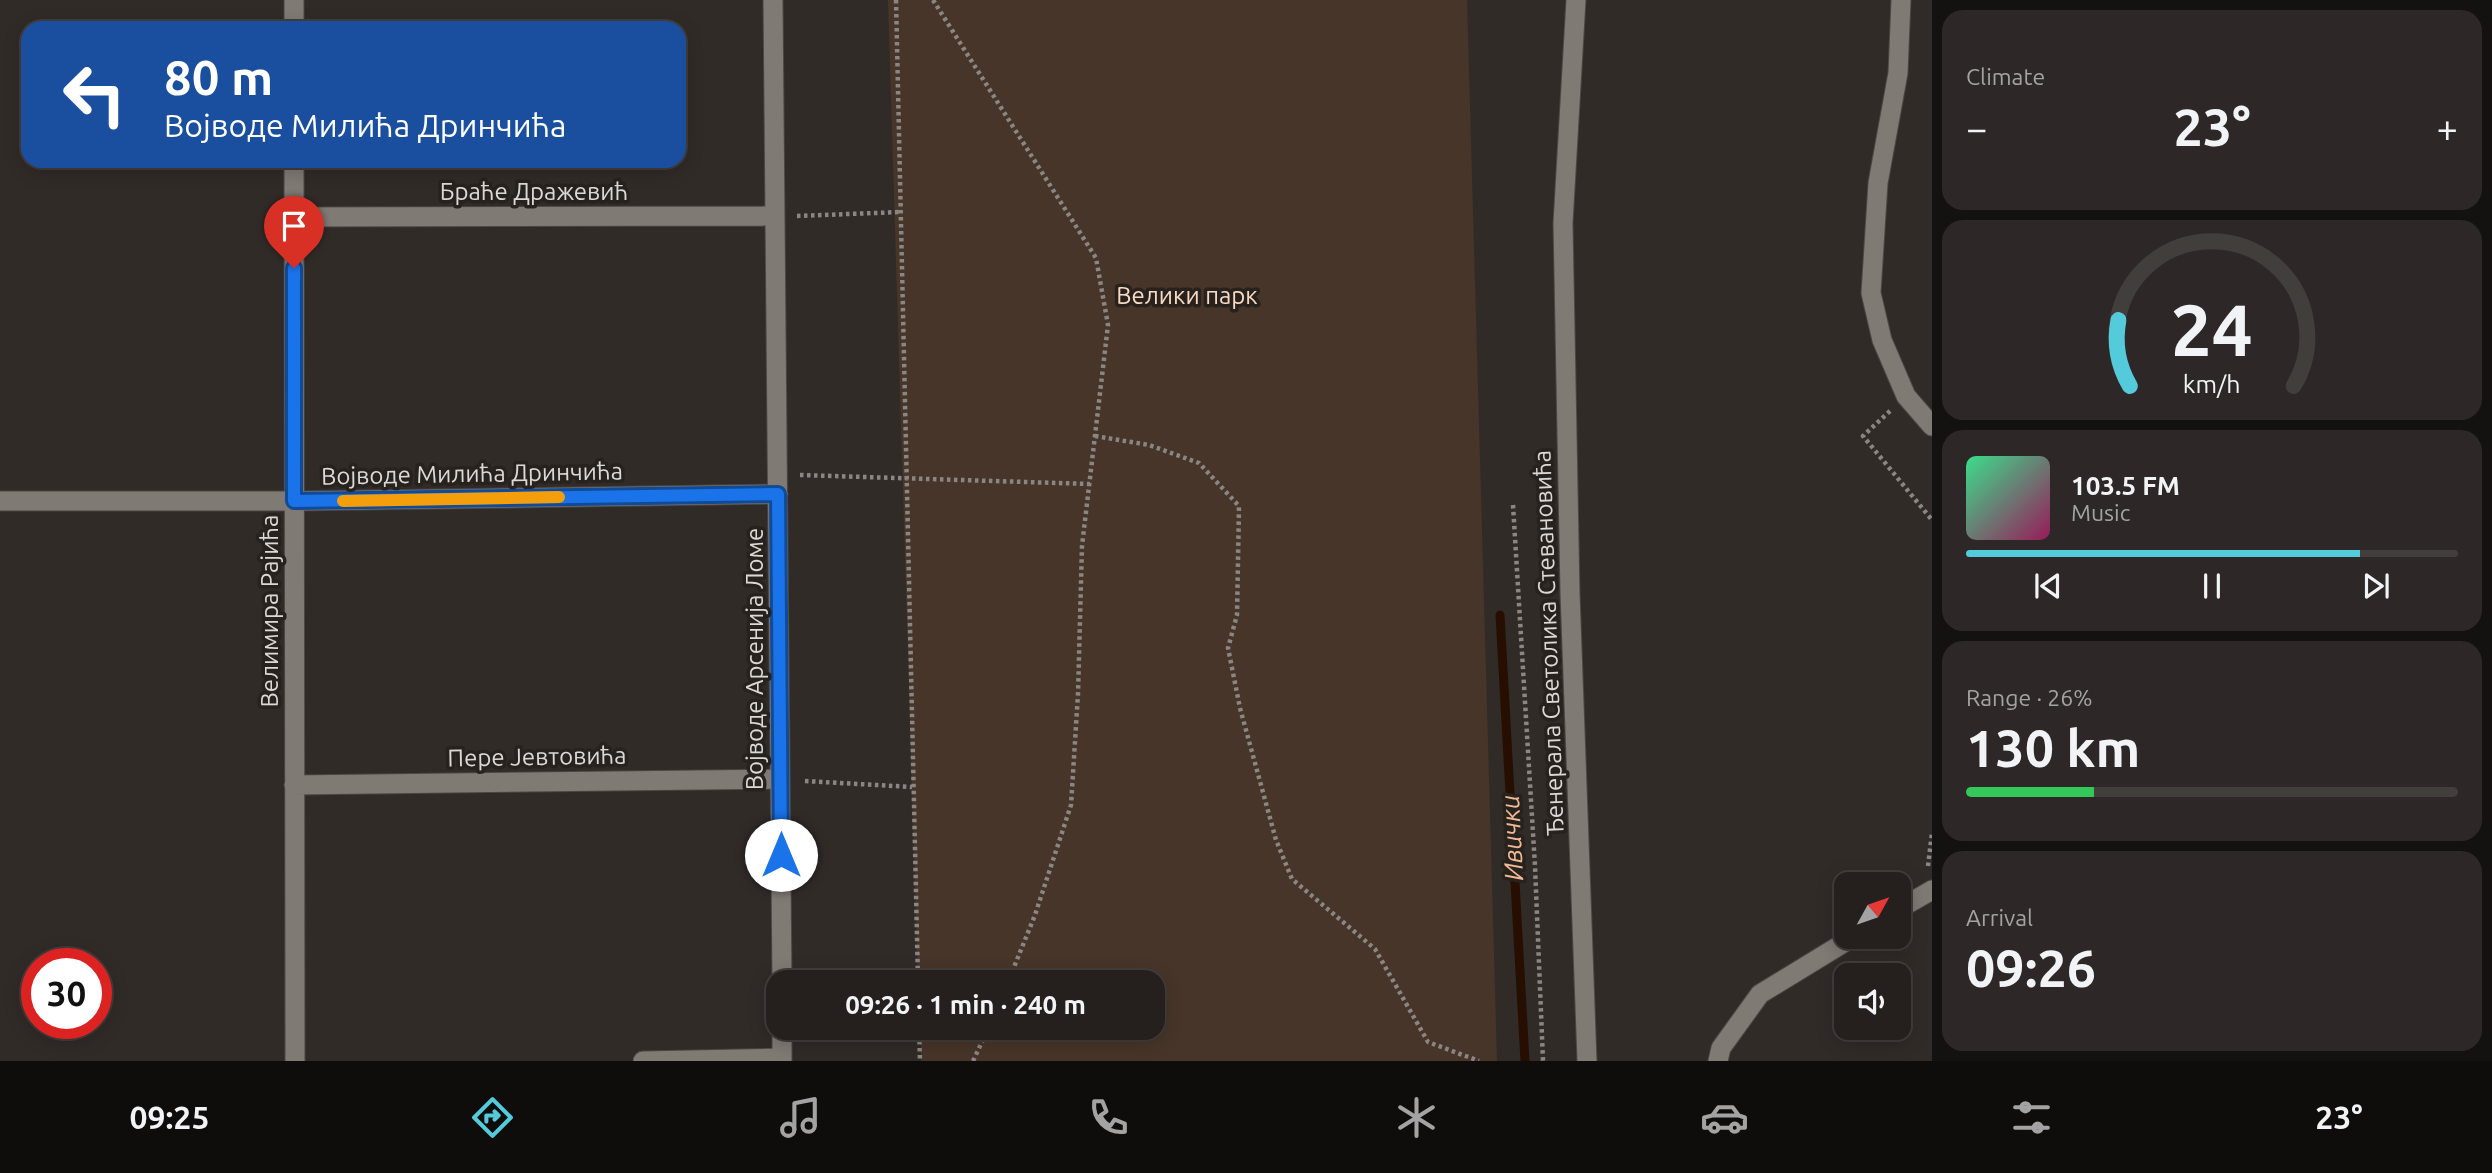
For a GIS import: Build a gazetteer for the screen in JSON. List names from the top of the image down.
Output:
{
  "streets": {
    "street": [
      "Браће Дражевић",
      "Војводе Милића Дринчића",
      "Велимира Рајића",
      "Ђенерала Светолика Стевановића",
      "Војводе Арсенија Ломе",
      "Пере Јевтовића"
    ]
  },
  "crossings": [
    ["Браће Дражевић", "Велимира Рајића"],
    ["Браће Дражевић", "Војводе Арсенија Ломе"],
    ["Војводе Милића Дринчића", "Велимира Рајића"],
    ["Војводе Милића Дринчића", "Војводе Арсенија Ломе"],
    ["Велимира Рајића", "Пере Јевтовића"],
    ["Војводе Арсенија Ломе", "Пере Јевтовића"]
  ],
  "water": ["Ивички"],
  "parks": ["Велики парк"],
  "north": "top right",
  "page": {
    "tile": [
      "Climate",
      ["Range · 26%", "130 km"],
      ["Arrival", "09:26"]
    ],
    "turn": ["80 m", "Војводе Милића Дринчића"],
    "heat": ["−", "23°", "+"],
    "song": ["103.5 FM", "Music"],
    "limit": "30",
    "trip": "09:26 · 1 min · 240 m",
    "tabs": ["09:25", "23°"],
    "gauge": ["24", "km/h"]
  }
}
